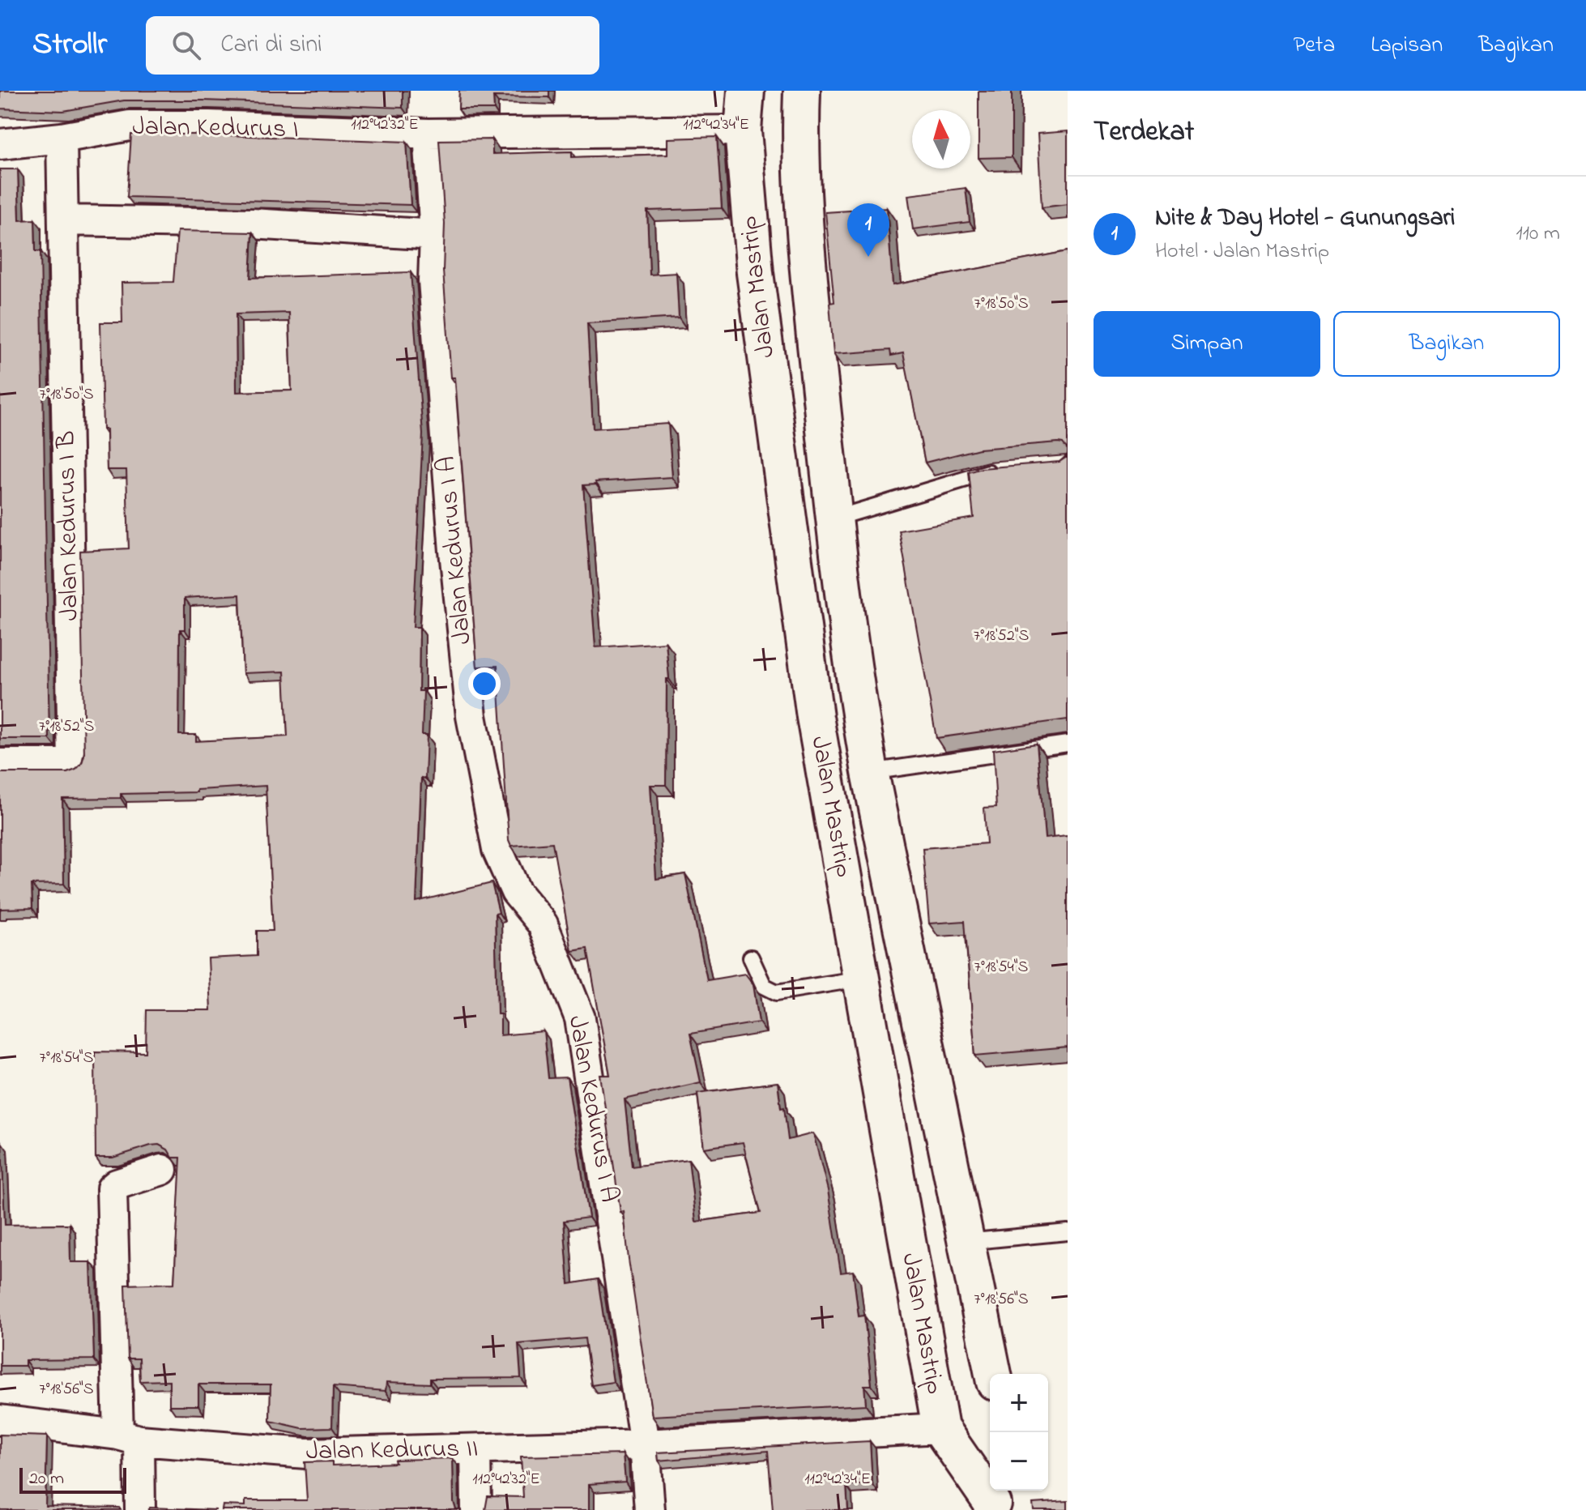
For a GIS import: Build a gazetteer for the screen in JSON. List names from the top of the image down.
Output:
{
  "streets": {
    "main road": ["Jalan Mastrip"],
    "street": [
      "Jalan Kedurus I",
      "Jalan Kedurus I B",
      "Jalan Kedurus I A",
      "Jalan Kedurus II"
    ]
  },
  "crossings": [
    ["Jalan Kedurus I", "Jalan Mastrip"],
    ["Jalan Kedurus I", "Jalan Kedurus I B"],
    ["Jalan Kedurus I", "Jalan Kedurus I A"],
    ["Jalan Mastrip", "Jalan Kedurus II"],
    ["Jalan Kedurus I A", "Jalan Kedurus II"]
  ],
  "scale_bar": "20 m",
  "north": "top",
  "page": {
    "header": "Strollr",
    "search": "Cari di sini",
    "nav": ["Peta", "Lapisan", "Bagikan"],
    "heading": "Terdekat",
    "list": [
      {
        "mark": "1",
        "name": "Nite & Day Hotel - Gunungsari",
        "note": "Hotel · Jalan Mastrip",
        "value": "110 m"
      }
    ],
    "pins": "1",
    "buttons": ["Simpan", "Bagikan"],
    "map_buttons": ["+", "−"],
    "scale": "20 m"
  },
  "coordinates": [
    "112°42'32\"E",
    "112°42'34\"E",
    "7°18'50\"S",
    "7°18'52\"S",
    "7°18'54\"S",
    "7°18'56\"S"
  ]
}
